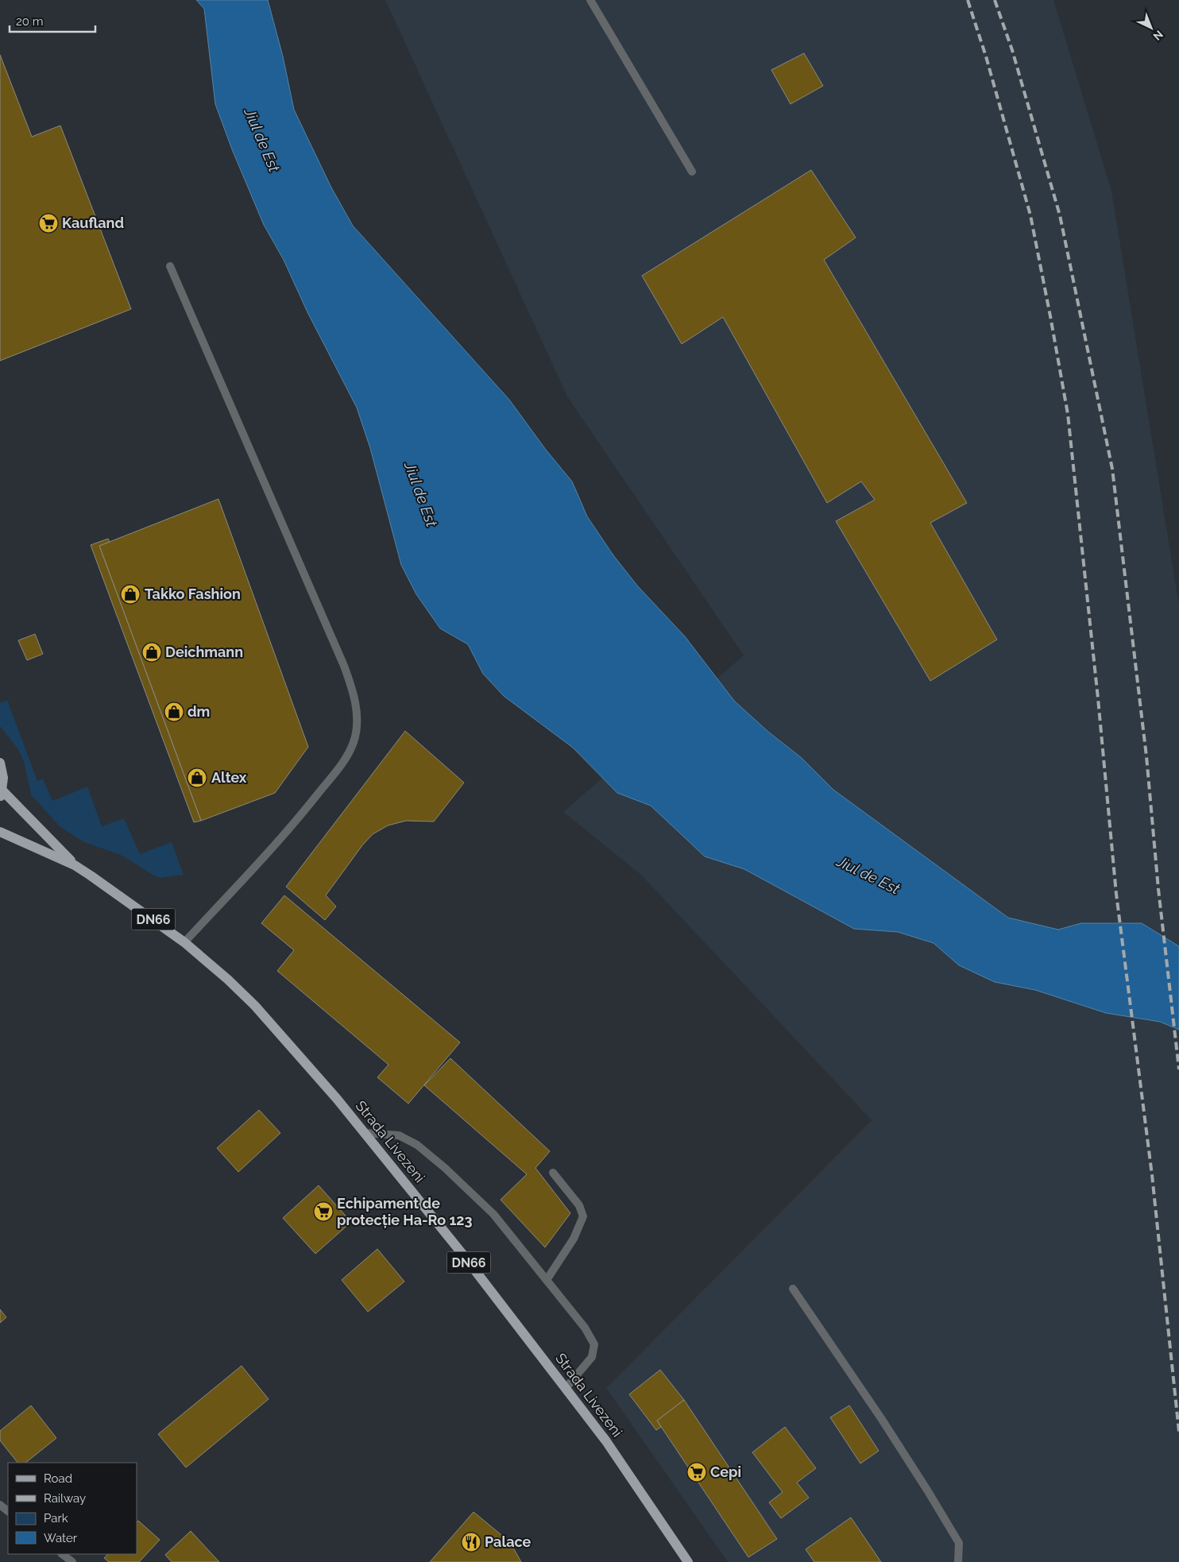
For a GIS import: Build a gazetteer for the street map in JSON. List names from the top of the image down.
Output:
{
  "streets": {
    "main road": ["DN66", "Strada Livezeni"]
  },
  "crossings": [
    ["DN66", "Strada Livezeni"]
  ],
  "water": ["Jiul de Est"],
  "places": {
    "supermarket": ["Kaufland", "Echipament de protecție Ha-Ro 123", "Cepi"],
    "shop": [
      "Takko Fashion",
      "Deichmann",
      "dm",
      "Altex"
    ],
    "restaurant": ["Palace"]
  },
  "legend": [
    "Road",
    "Railway",
    "Park",
    "Water"
  ],
  "scale_bar": "20 m",
  "north": "bottom right"
}
